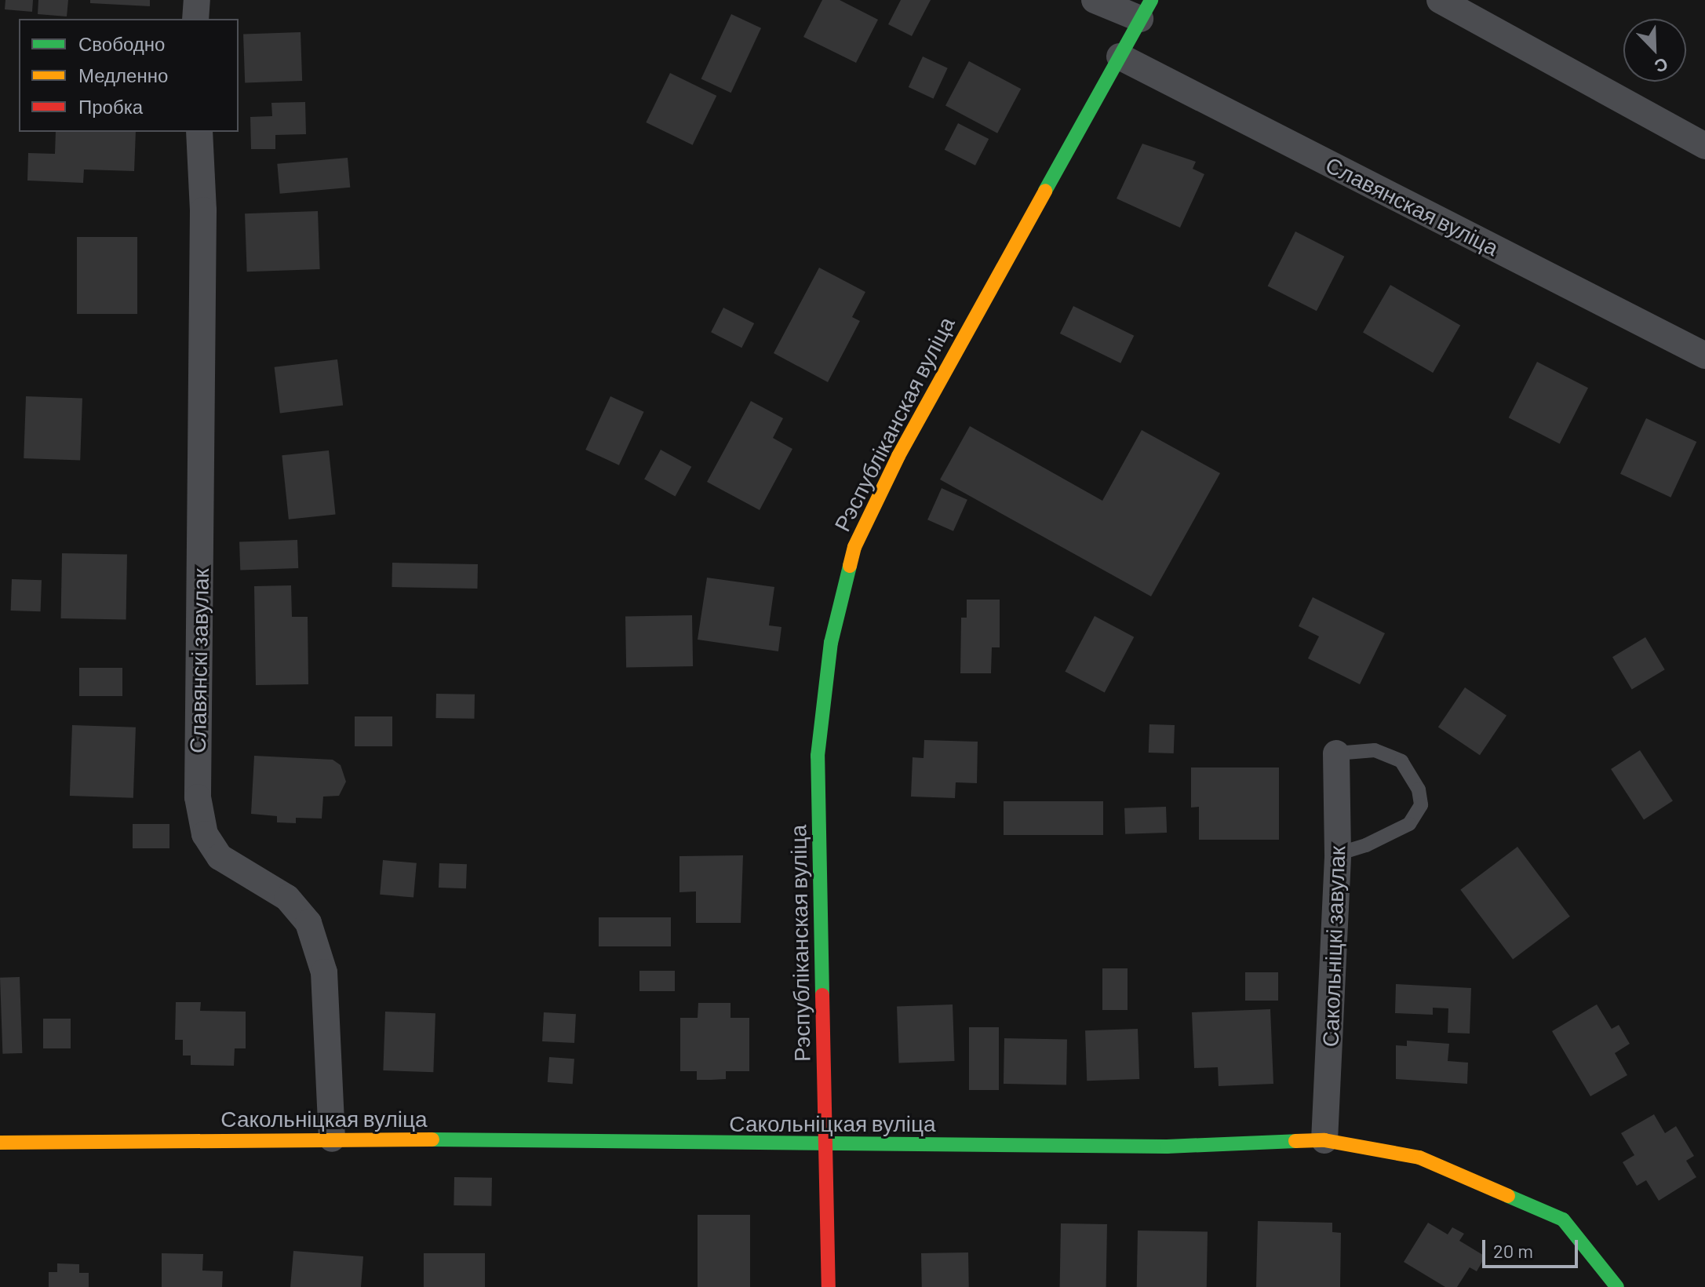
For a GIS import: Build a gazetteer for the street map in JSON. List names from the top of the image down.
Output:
{
  "streets": {
    "street": [
      "Славянская вуліца",
      "Рэспубліканская вуліца",
      "Славянскі завулак",
      "Сакольніцкі завулак",
      "Сакольніцкая вуліца"
    ]
  },
  "crossings": [
    ["Славянская вуліца", "Рэспубліканская вуліца"],
    ["Рэспубліканская вуліца", "Сакольніцкая вуліца"],
    ["Славянскі завулак", "Сакольніцкая вуліца"],
    ["Сакольніцкі завулак", "Сакольніцкая вуліца"]
  ],
  "legend": ["Свободно", "Медленно", "Пробка"],
  "scale_bar": "20 m",
  "north": "bottom right"
}
